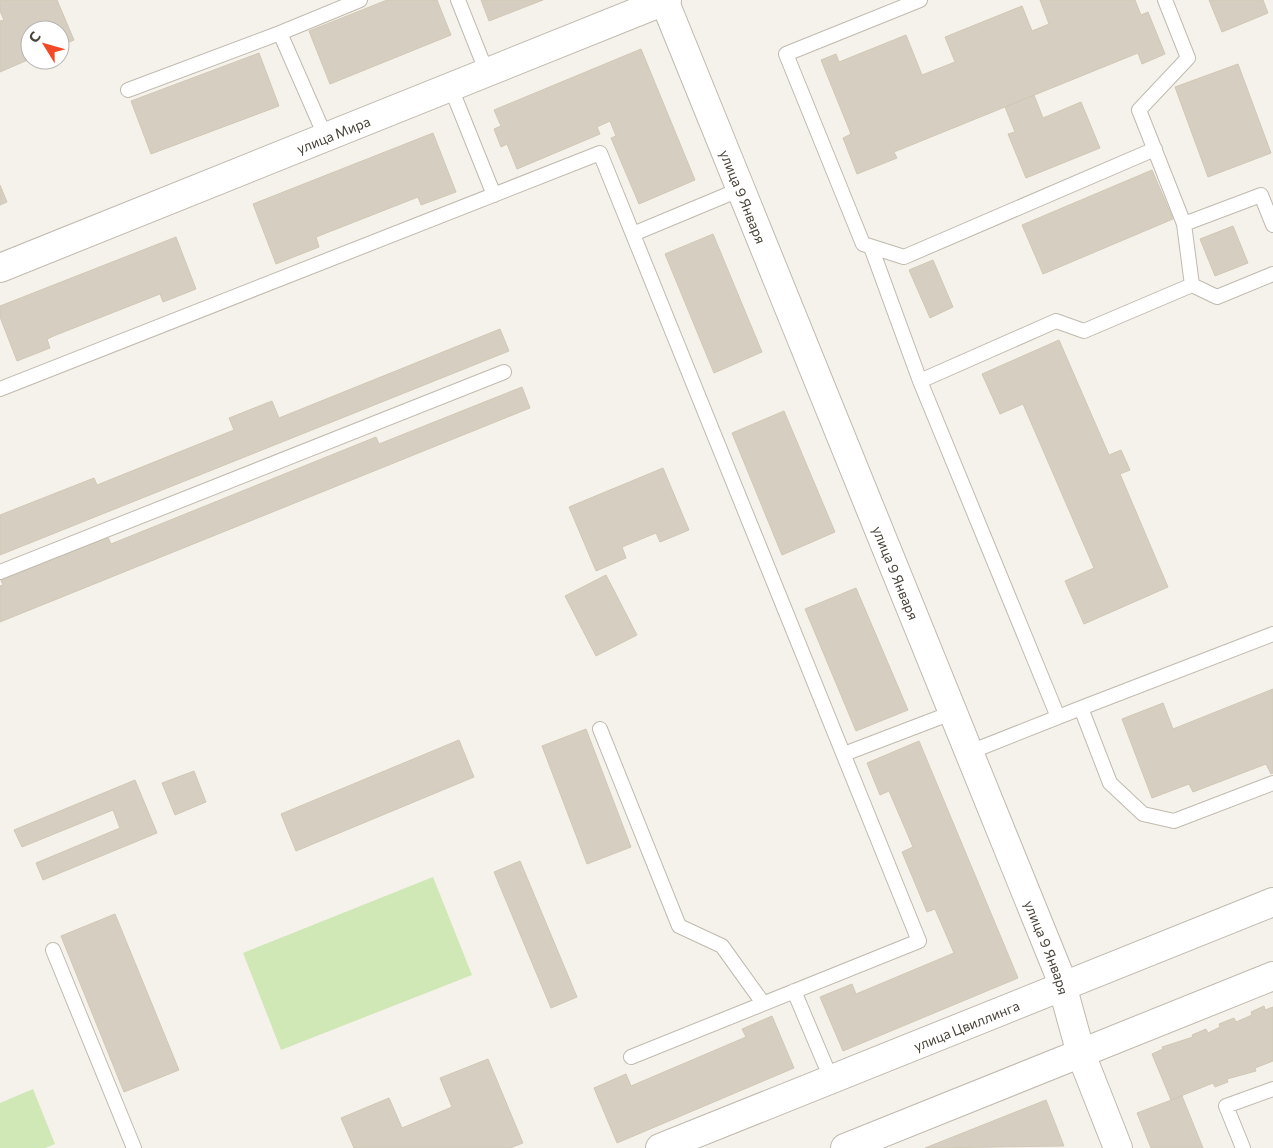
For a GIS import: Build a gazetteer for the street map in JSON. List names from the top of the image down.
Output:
{
  "streets": {
    "street": ["улица Мира", "улица 9 Января", "улица Цвиллинга"]
  },
  "crossings": [
    ["улица Мира", "улица 9 Января"],
    ["улица 9 Января", "улица Цвиллинга"]
  ],
  "north": "top left"
}
